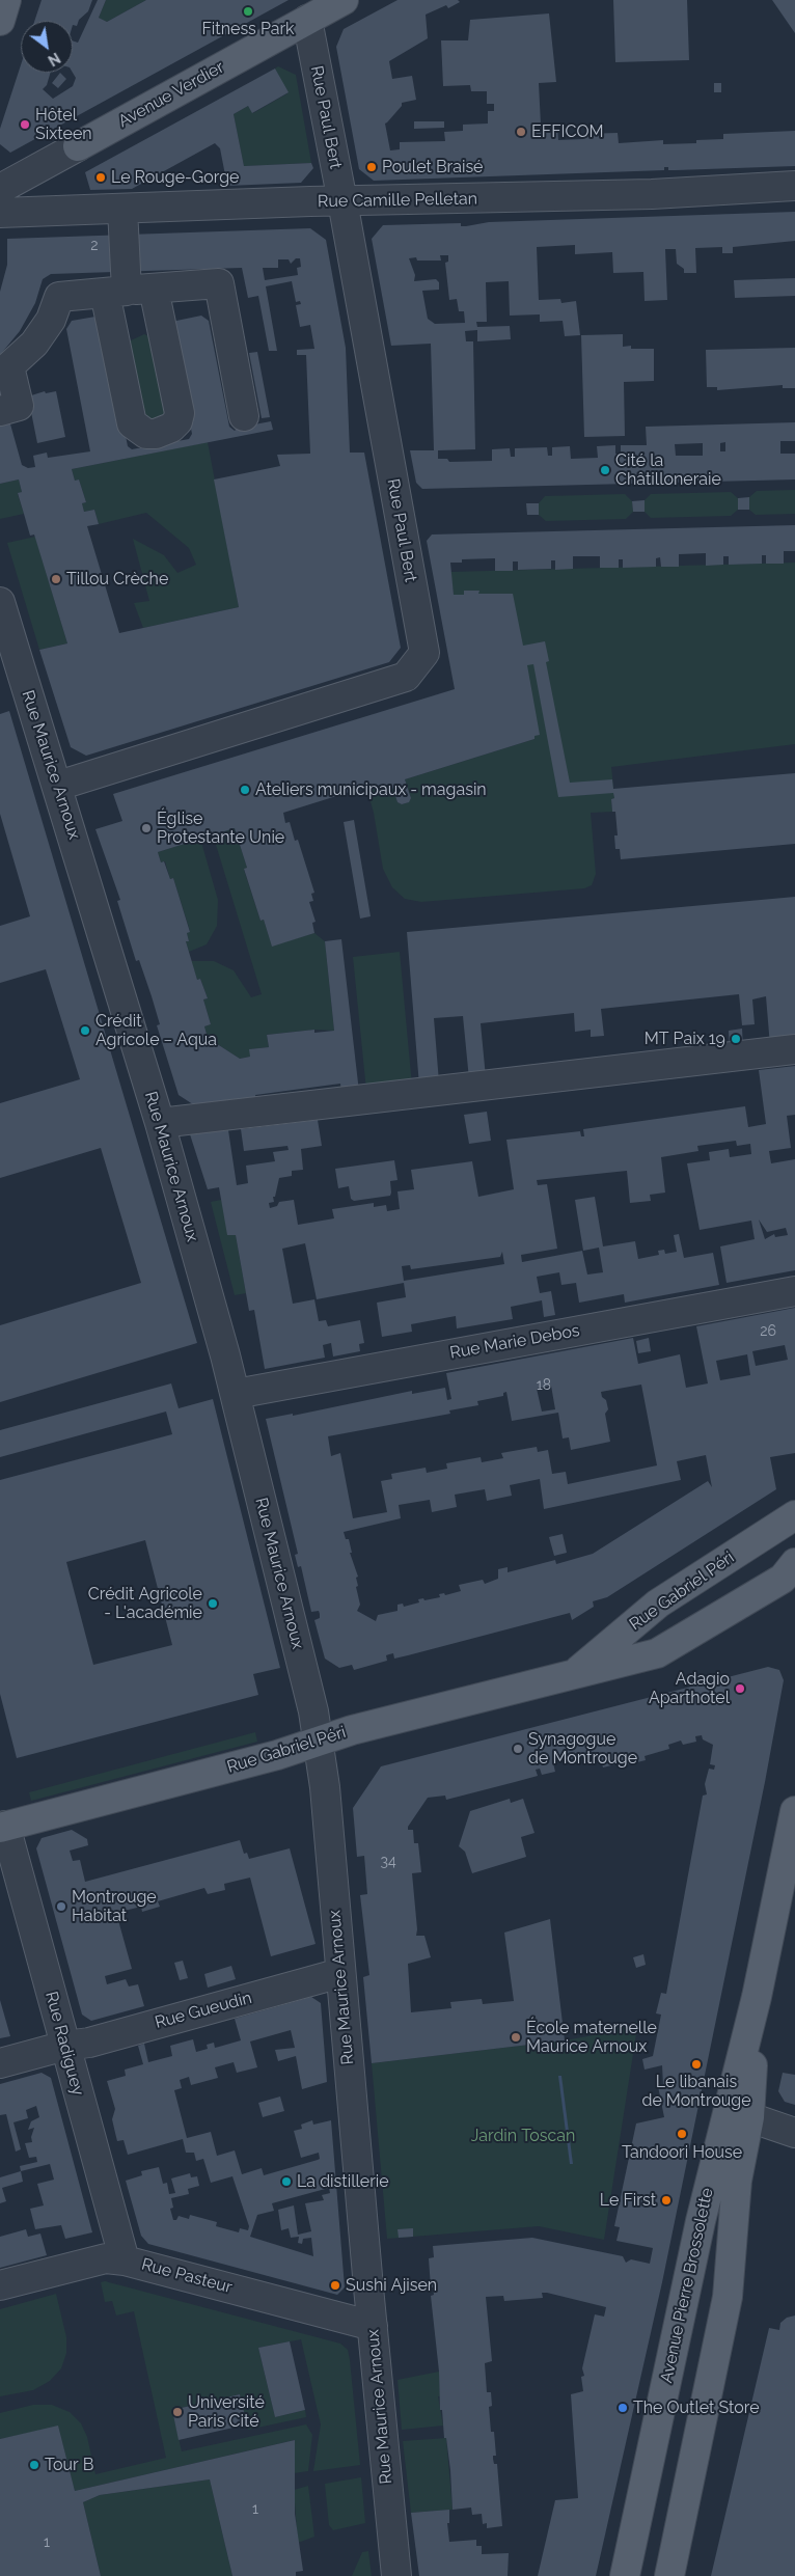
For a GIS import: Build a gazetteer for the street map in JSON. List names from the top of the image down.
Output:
{
  "streets": {
    "main road": ["Avenue Verdier", "Rue Gabriel Péri", "Avenue Pierre Brossolette"],
    "street": [
      "Rue Paul Bert",
      "Rue Camille Pelletan",
      "Rue Maurice Arnoux",
      "Rue Marie Debos",
      "Rue Gueudin",
      "Rue Radiguey",
      "Rue Pasteur"
    ]
  },
  "crossings": [
    ["Avenue Verdier", "Rue Paul Bert"],
    ["Rue Paul Bert", "Rue Camille Pelletan"],
    ["Rue Paul Bert", "Rue Maurice Arnoux"],
    ["Rue Maurice Arnoux", "Rue Marie Debos"],
    ["Rue Maurice Arnoux", "Rue Gabriel Péri"],
    ["Rue Maurice Arnoux", "Rue Gueudin"],
    ["Rue Maurice Arnoux", "Rue Pasteur"],
    ["Rue Gabriel Péri", "Rue Radiguey"],
    ["Rue Gueudin", "Rue Radiguey"],
    ["Rue Radiguey", "Rue Pasteur"]
  ],
  "parks": ["Jardin Toscan"],
  "places": [
    "Fitness Park",
    "Hôtel Sixteen",
    "EFFICOM",
    "Poulet Braisé",
    "Le Rouge-Gorge",
    "Cité la Châtilloneraie",
    "Tillou Crèche",
    "Ateliers municipaux - magasin",
    "Église Protestante Unie",
    "Crédit Agricole − Aqua",
    "MT Paix 19",
    "Crédit Agricole - L'académie",
    "Adagio Aparthotel",
    "Synagogue de Montrouge",
    "Montrouge Habitat",
    "École maternelle Maurice Arnoux",
    "Le libanais de Montrouge",
    "Tandoori House",
    "La distillerie",
    "Le First",
    "Sushi Ajisen",
    "The Outlet Store",
    "Université Paris Cité",
    "Tour B"
  ],
  "house_numbers": [
    "2",
    "26",
    "18",
    "34",
    "1",
    "1"
  ],
  "north": "bottom right"
}
